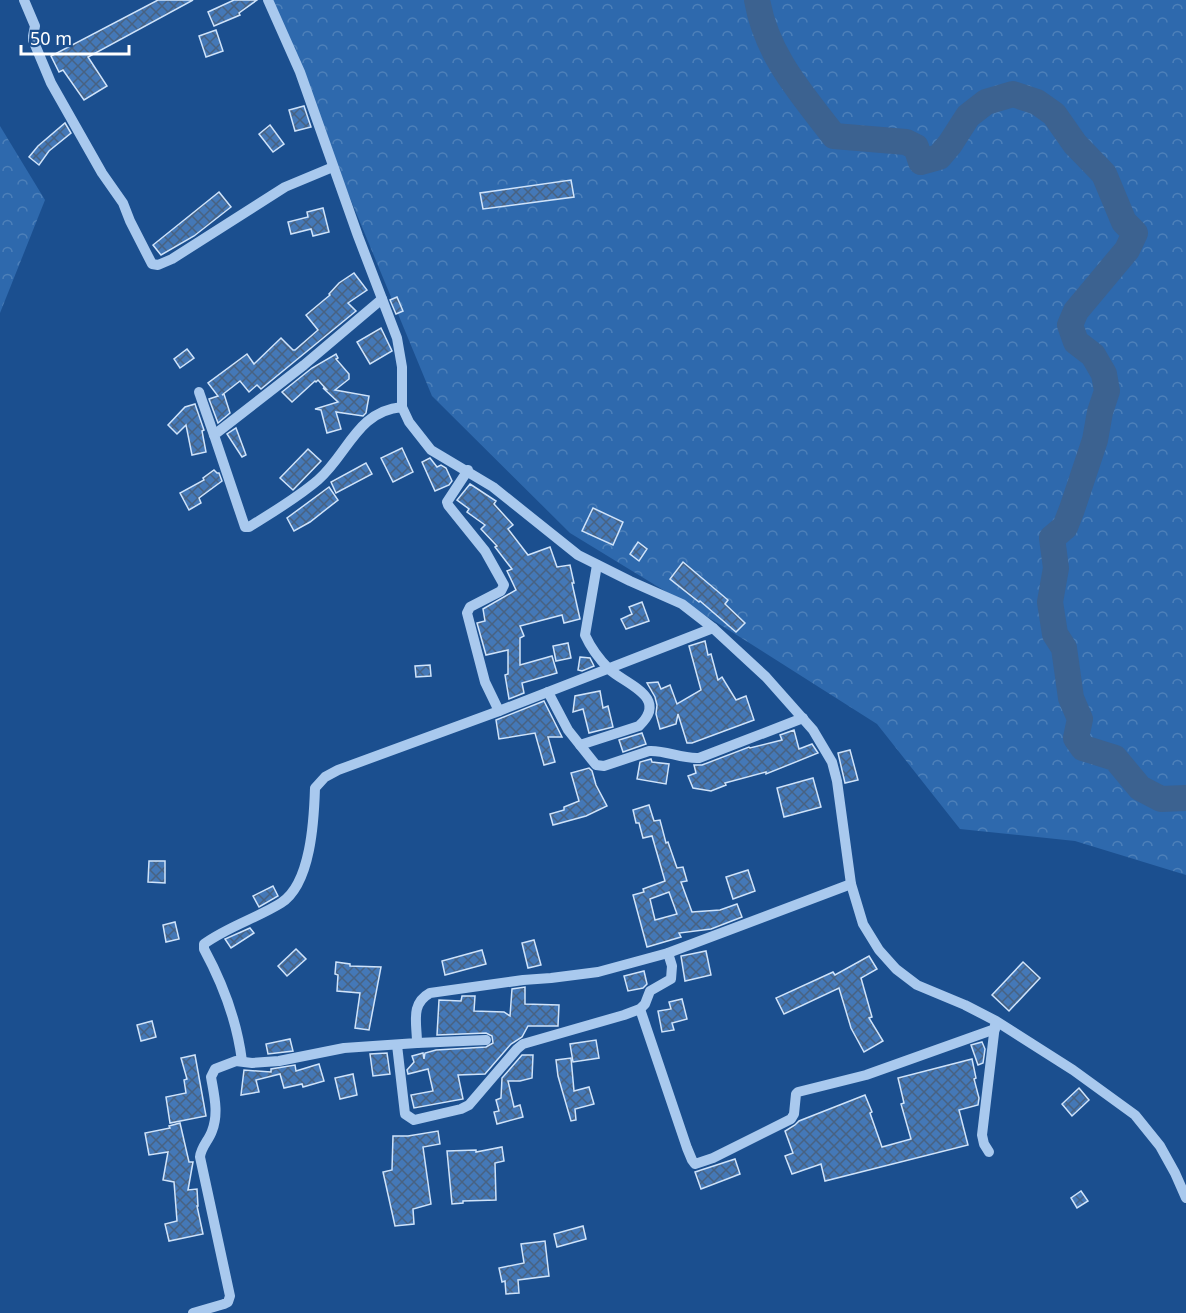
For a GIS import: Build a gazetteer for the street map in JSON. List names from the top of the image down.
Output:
{
  "scale_bar": "50 m"
}
